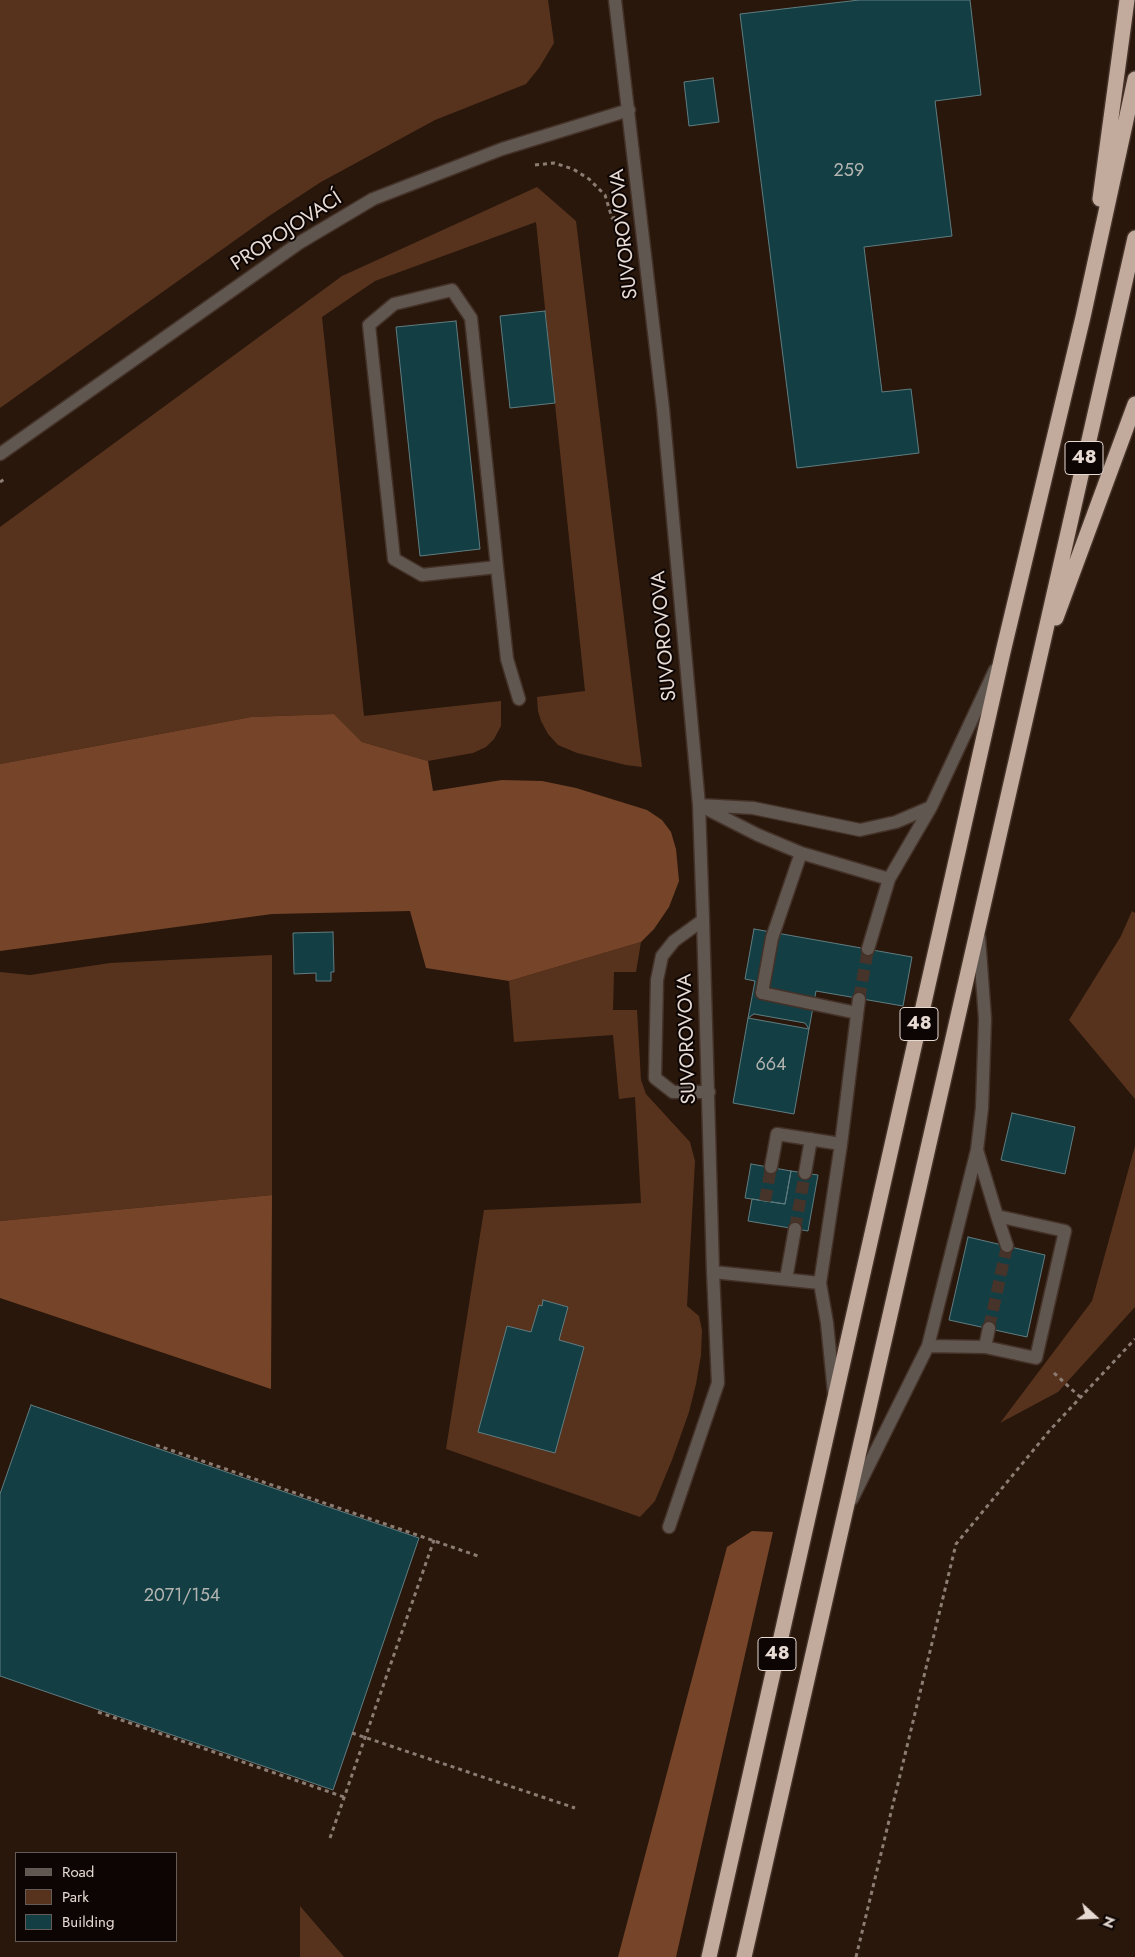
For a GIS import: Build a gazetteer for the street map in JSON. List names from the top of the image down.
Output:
{
  "streets": {
    "highway": ["48"],
    "street": ["PROPOJOVACÍ", "SUVOROVOVA"]
  },
  "crossings": [
    ["PROPOJOVACÍ", "SUVOROVOVA"]
  ],
  "house_numbers": ["259", "664", "2071/154"],
  "legend": ["Road", "Park", "Building"],
  "north": "right"
}
